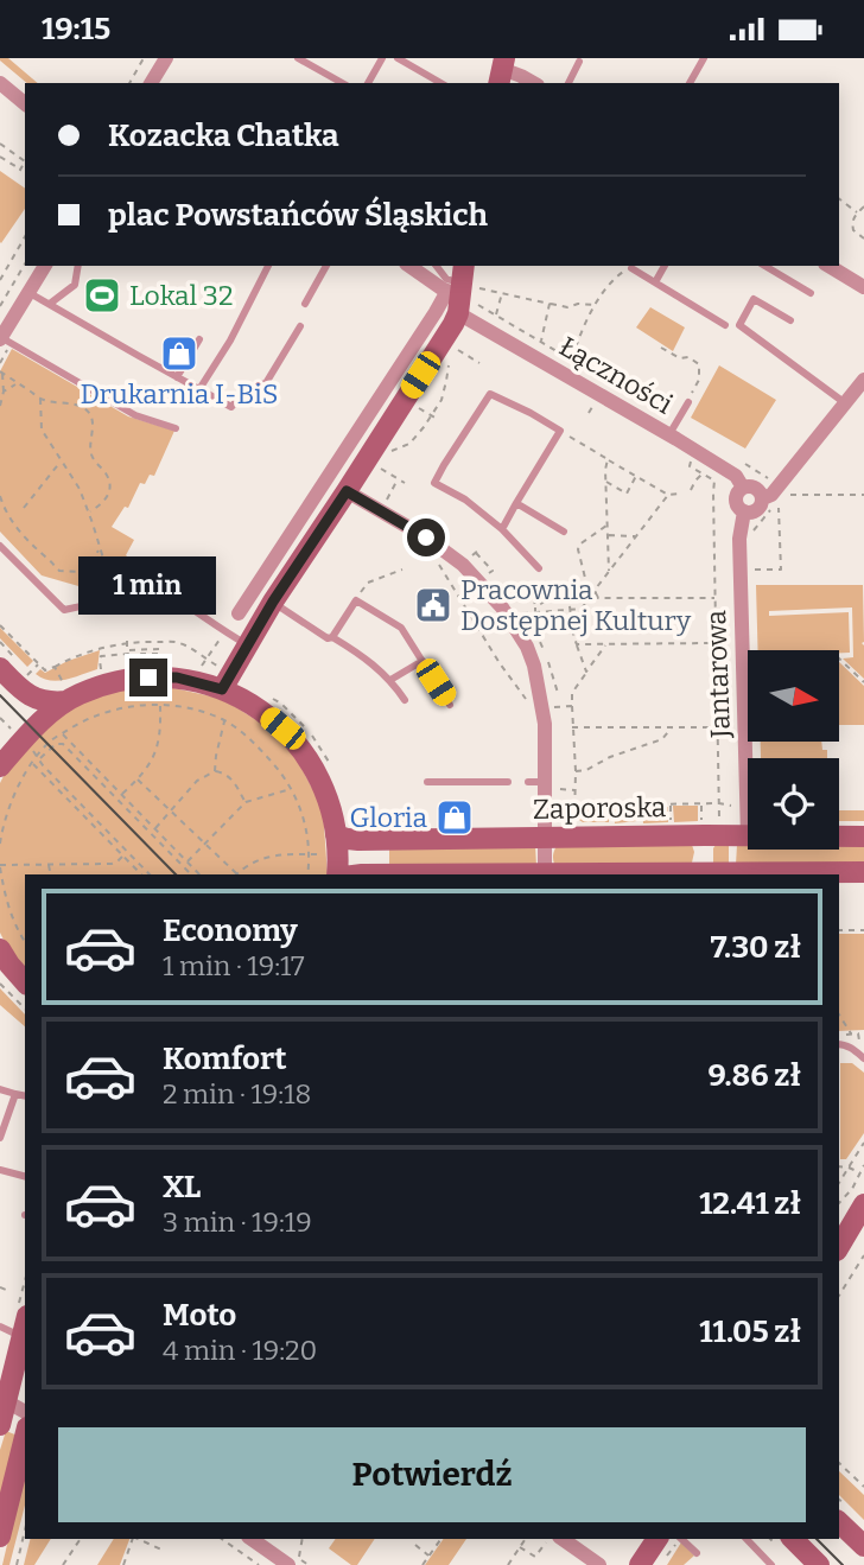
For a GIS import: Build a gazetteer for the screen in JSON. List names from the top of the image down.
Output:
{
  "streets": {
    "main road": ["Zaporoska"],
    "street": ["Łączności", "Jantarowa"]
  },
  "crossings": [
    ["Łączności", "Jantarowa"],
    ["Jantarowa", "Zaporoska"]
  ],
  "places": {
    "sports": ["Lokal 32"],
    "shop": ["Drukarnia I-BiS", "Gloria"],
    "public building": ["Pracownia Dostępnej Kultury"]
  },
  "north": "right",
  "page": {
    "status": "19:15",
    "banner": ["Kozacka Chatka", "plac Powstańców Śląskich"],
    "bubble": "1 min",
    "list": [
      {
        "name": "Economy",
        "note": "1 min · 19:17",
        "value": "7.30 zł"
      },
      {
        "name": "Komfort",
        "note": "2 min · 19:18",
        "value": "9.86 zł"
      },
      {
        "name": "XL",
        "note": "3 min · 19:19",
        "value": "12.41 zł"
      },
      {
        "name": "Moto",
        "note": "4 min · 19:20",
        "value": "11.05 zł"
      }
    ],
    "buttons": "Potwierdź"
  }
}
